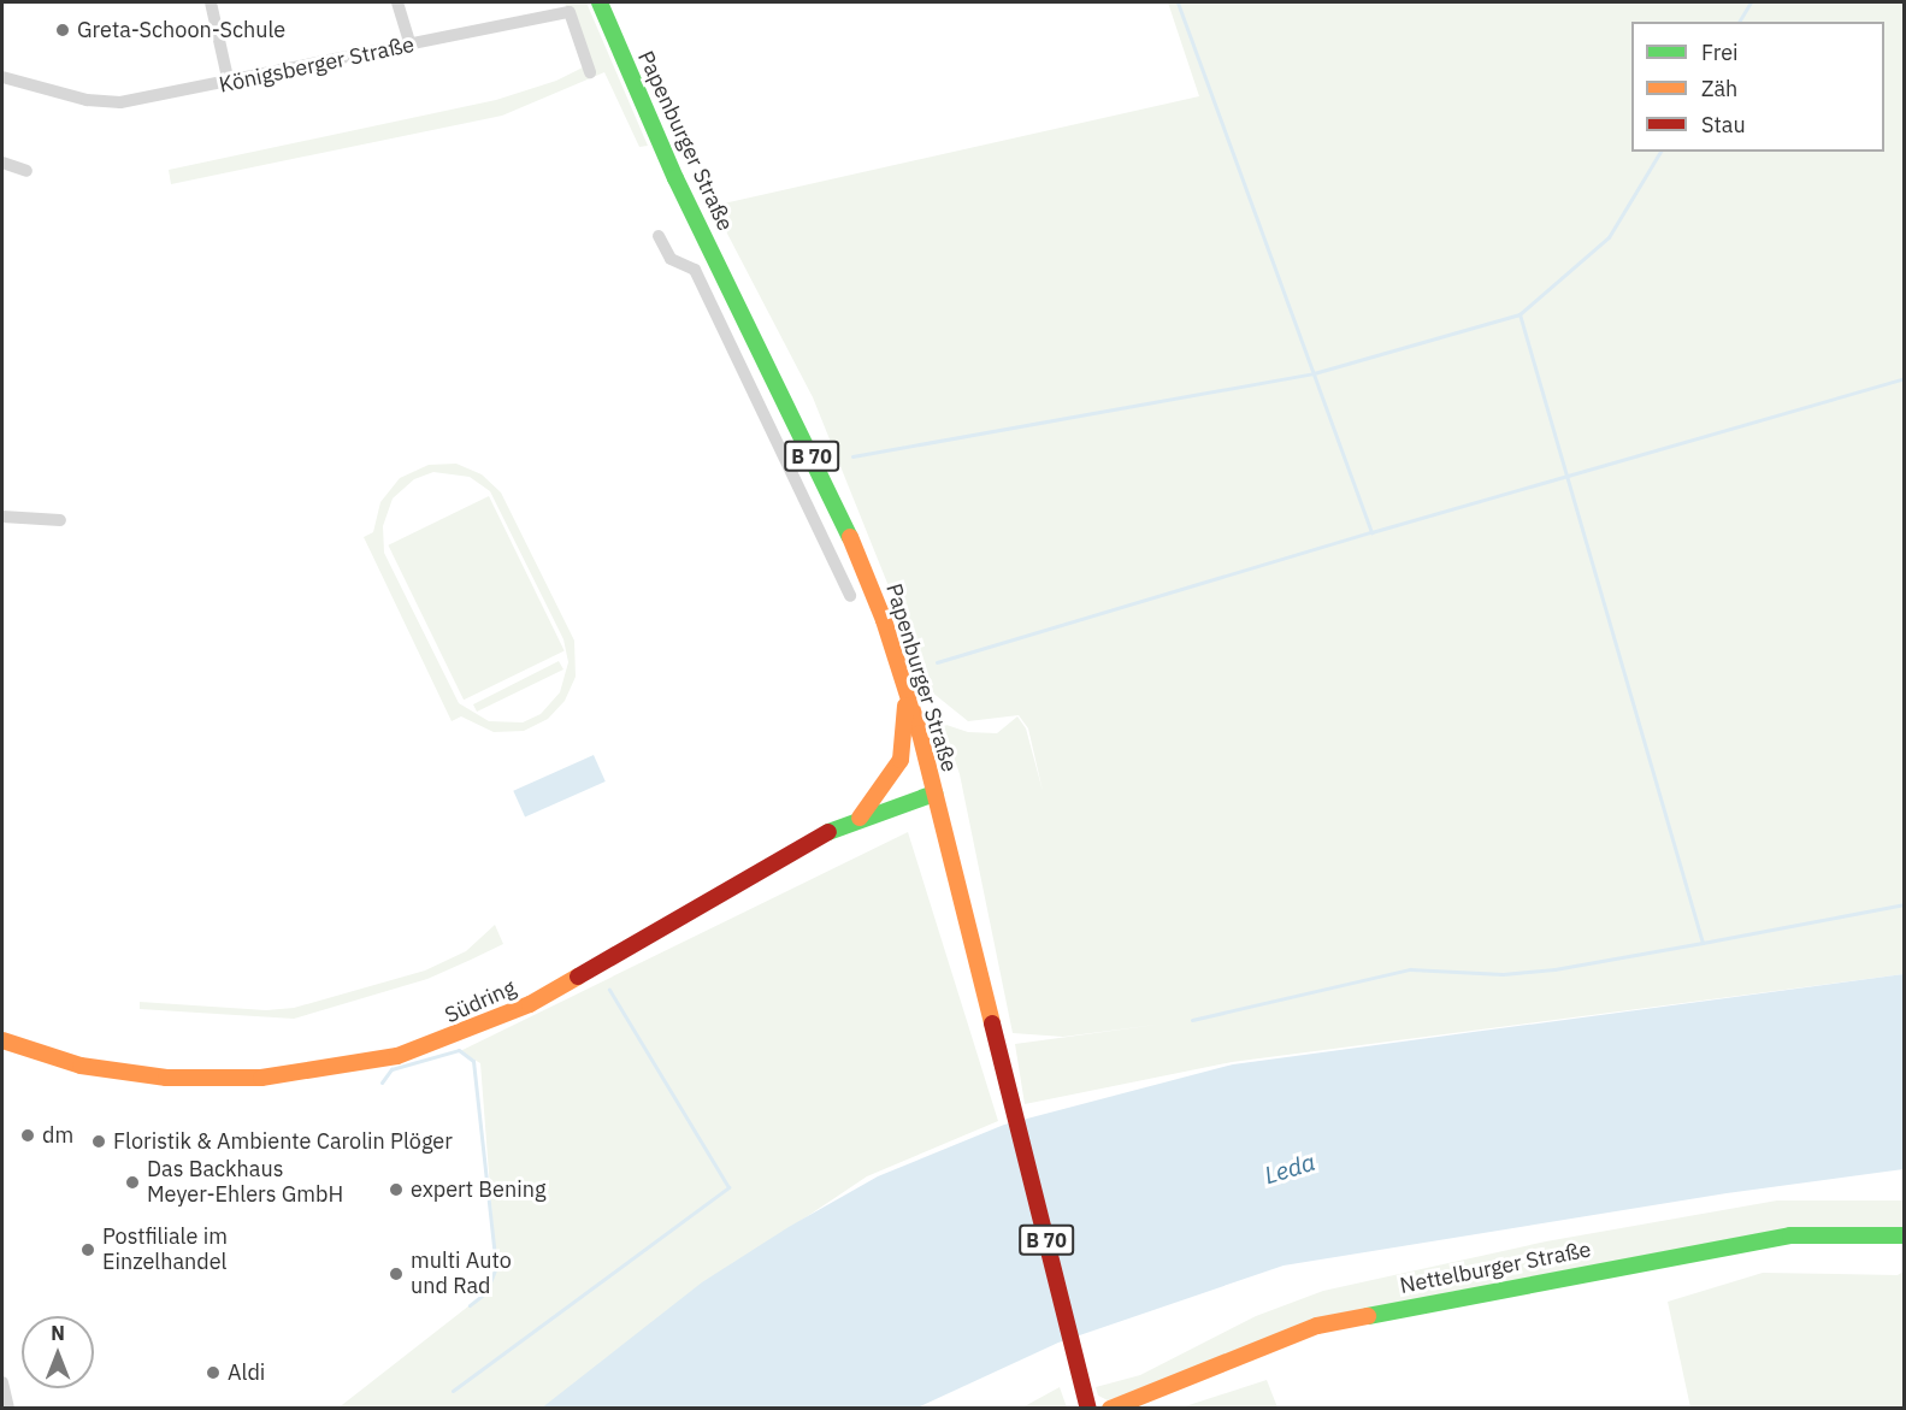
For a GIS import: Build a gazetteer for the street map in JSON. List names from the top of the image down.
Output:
{
  "streets": {
    "main road": [
      "Papenburger Straße",
      "B 70",
      "Südring",
      "Nettelburger Straße"
    ],
    "street": ["Königsberger Straße"]
  },
  "crossings": [
    ["Papenburger Straße", "Südring"]
  ],
  "water": ["Leda"],
  "places": [
    "Greta-Schoon-Schule",
    "dm",
    "Floristik & Ambiente Carolin Plöger",
    "Das Backhaus Meyer-Ehlers GmbH",
    "expert Bening",
    "Postfiliale im Einzelhandel",
    "multi Auto und Rad",
    "Aldi"
  ],
  "legend": ["Frei", "Zäh", "Stau"],
  "north": "top"
}
